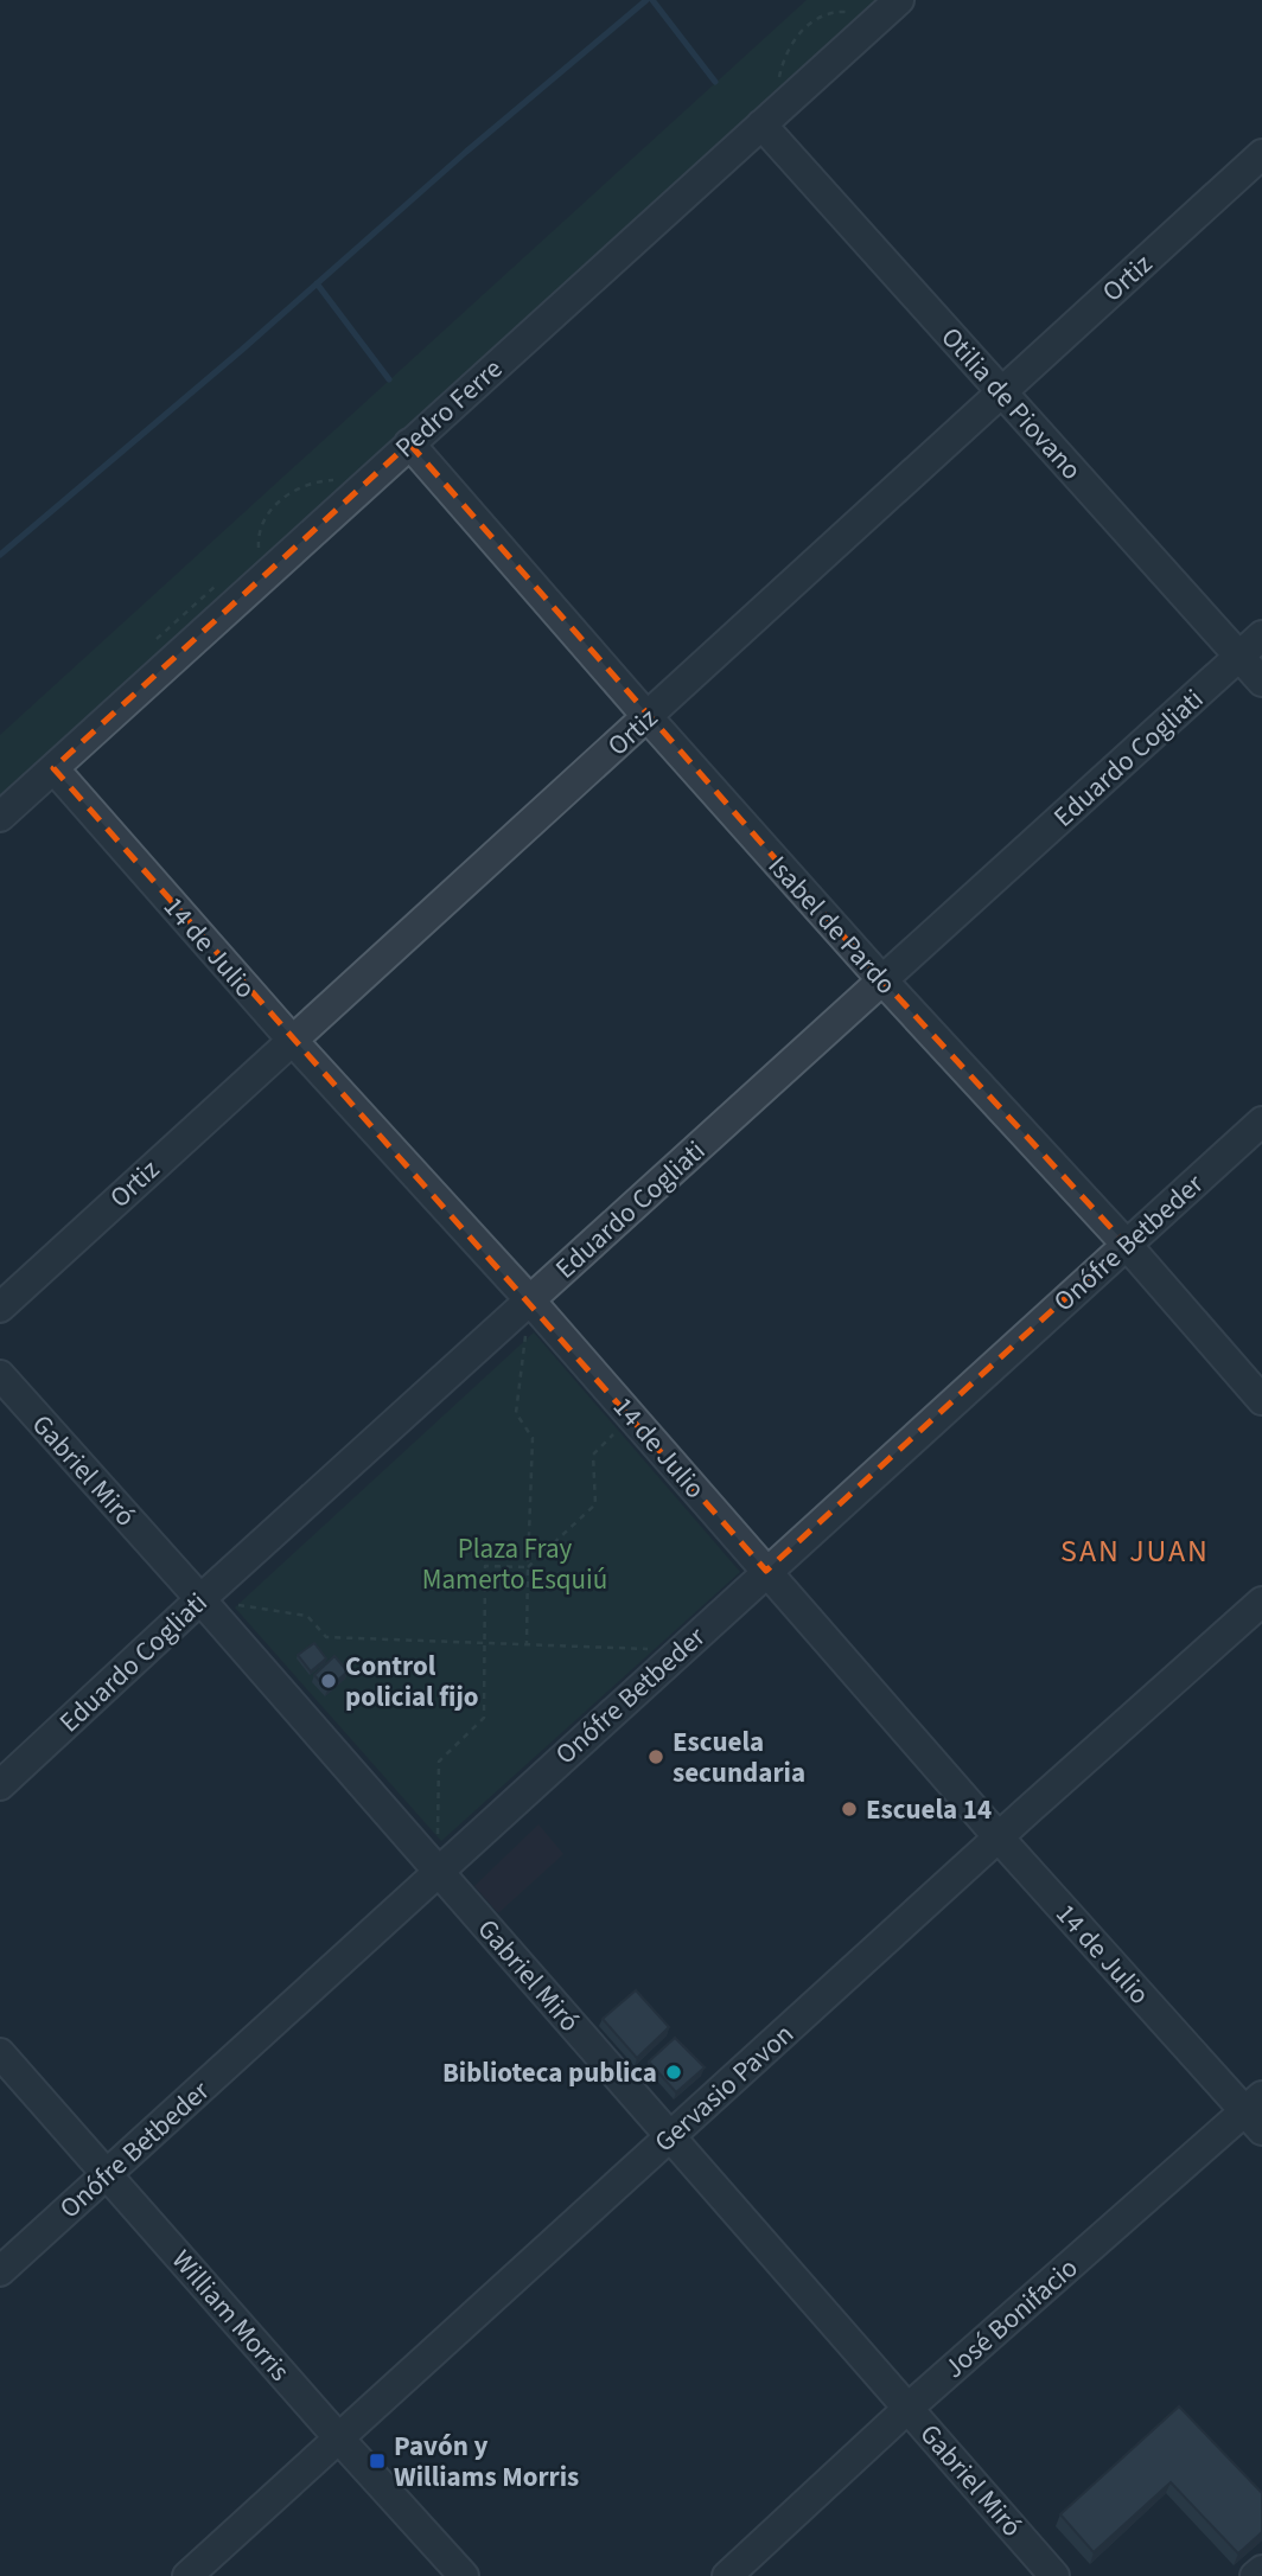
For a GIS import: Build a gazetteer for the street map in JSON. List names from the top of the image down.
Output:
{
  "streets": {
    "street": [
      "Ortiz",
      "Otilia de Piovano",
      "Pedro Ferre",
      "Eduardo Cogliati",
      "Isabel de Pardo",
      "14 de Julio",
      "Onófre Betbeder",
      "Gabriel Miró",
      "Gervasio Pavon",
      "William Morris",
      "José Bonifacio"
    ]
  },
  "crossings": [
    ["Ortiz", "Otilia de Piovano"],
    ["Ortiz", "Isabel de Pardo"],
    ["Ortiz", "14 de Julio"],
    ["Otilia de Piovano", "Pedro Ferre"],
    ["Otilia de Piovano", "Eduardo Cogliati"],
    ["Pedro Ferre", "Isabel de Pardo"],
    ["Pedro Ferre", "14 de Julio"],
    ["Eduardo Cogliati", "Isabel de Pardo"],
    ["Eduardo Cogliati", "14 de Julio"],
    ["Eduardo Cogliati", "Gabriel Miró"],
    ["Isabel de Pardo", "Onófre Betbeder"],
    ["14 de Julio", "Onófre Betbeder"],
    ["14 de Julio", "Gervasio Pavon"],
    ["14 de Julio", "José Bonifacio"],
    ["Onófre Betbeder", "Gabriel Miró"],
    ["Onófre Betbeder", "William Morris"],
    ["Gabriel Miró", "Gervasio Pavon"],
    ["Gabriel Miró", "José Bonifacio"],
    ["Gervasio Pavon", "William Morris"]
  ],
  "districts": ["SAN JUAN"],
  "parks": ["Plaza Fray Mamerto Esquiú"],
  "places": {
    "other": [
      "Control policial fijo",
      "Escuela secundaria",
      "Escuela 14",
      "Biblioteca publica"
    ],
    "transit": ["Pavón y Williams Morris"]
  }
}
